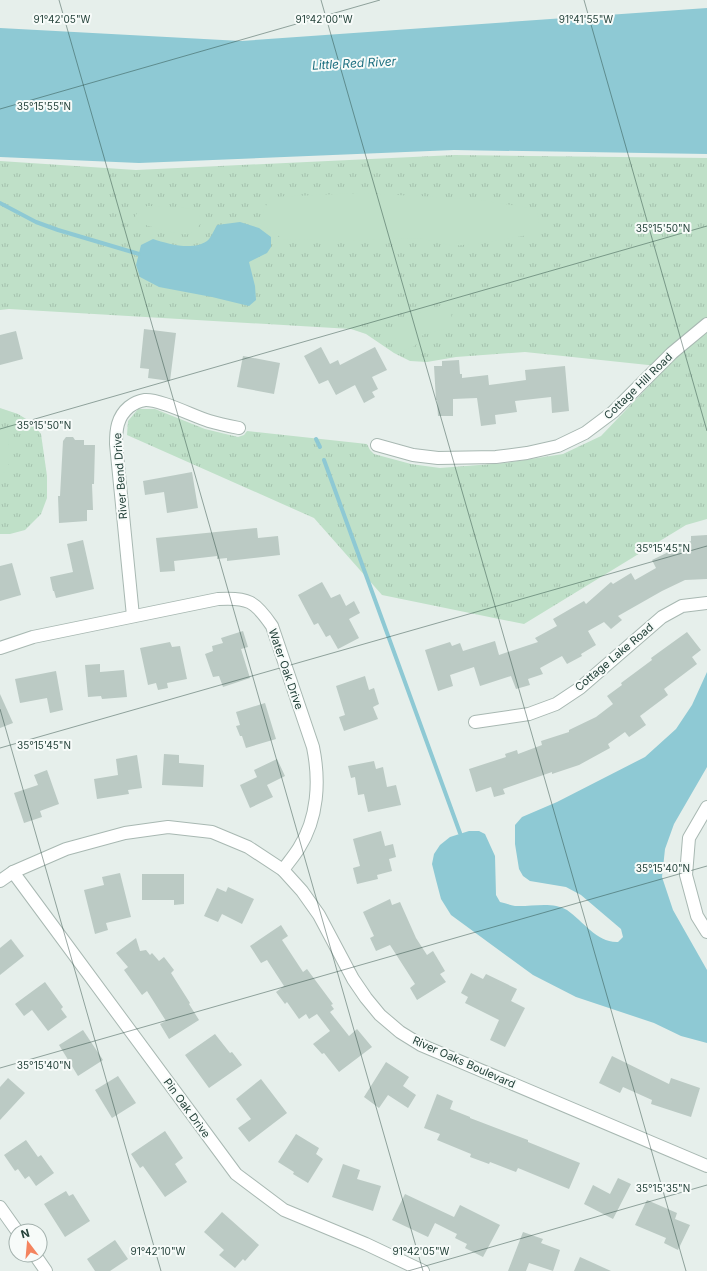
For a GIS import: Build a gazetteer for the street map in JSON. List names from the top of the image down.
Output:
{
  "streets": {
    "street": [
      "Cottage Hill Road",
      "River Bend Drive",
      "Cottage Lake Road",
      "Water Oak Drive",
      "River Oaks Boulevard",
      "Pin Oak Drive"
    ]
  },
  "crossings": [
    ["River Bend Drive", "Water Oak Drive"],
    ["Water Oak Drive", "River Oaks Boulevard"],
    ["River Oaks Boulevard", "Pin Oak Drive"]
  ],
  "water": ["Little Red River"],
  "north": "top",
  "coordinates": [
    "91°42'05\"W",
    "91°42'00\"W",
    "91°41'55\"W",
    "35°15'55\"N",
    "35°15'50\"N",
    "35°15'45\"N",
    "35°15'40\"N",
    "35°15'35\"N",
    "91°42'10\"W"
  ]
}
